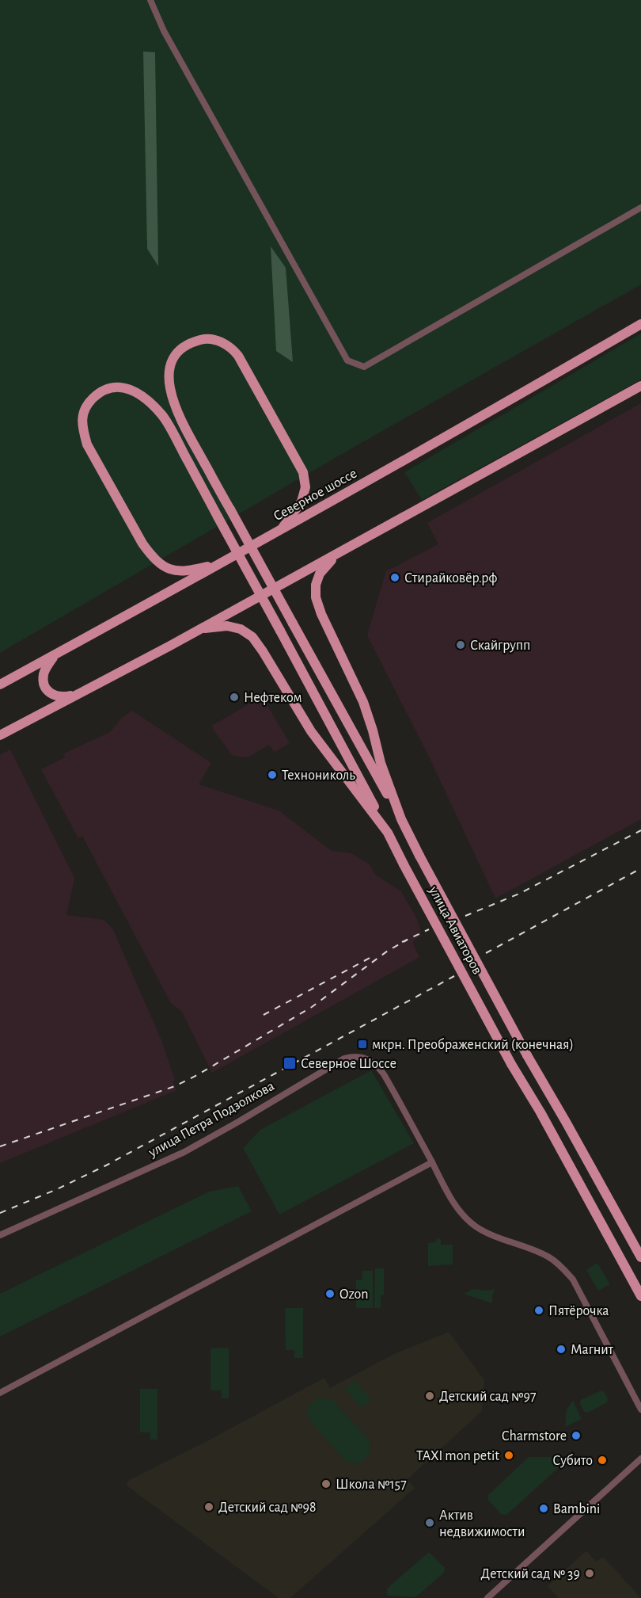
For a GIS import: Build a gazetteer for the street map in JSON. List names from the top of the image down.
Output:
{
  "streets": {
    "main road": ["Северное шоссе", "улица Авиаторов"],
    "street": ["улица Петра Подзолкова"]
  },
  "places": {
    "other": [
      "Стирайковёр.рф",
      "Скайгрупп",
      "Нефтеком",
      "Технониколь",
      "Ozon",
      "Пятёрочка",
      "Магнит",
      "Детский сад №97",
      "Charmstore",
      "TAXI mon petit",
      "Субито",
      "Школа №157",
      "Детский сад №98",
      "Bambini",
      "Актив недвижимости",
      "Детский сад № 39"
    ],
    "transit": ["мкрн. Преображенский (конечная)", "Северное Шоссе"]
  }
}
